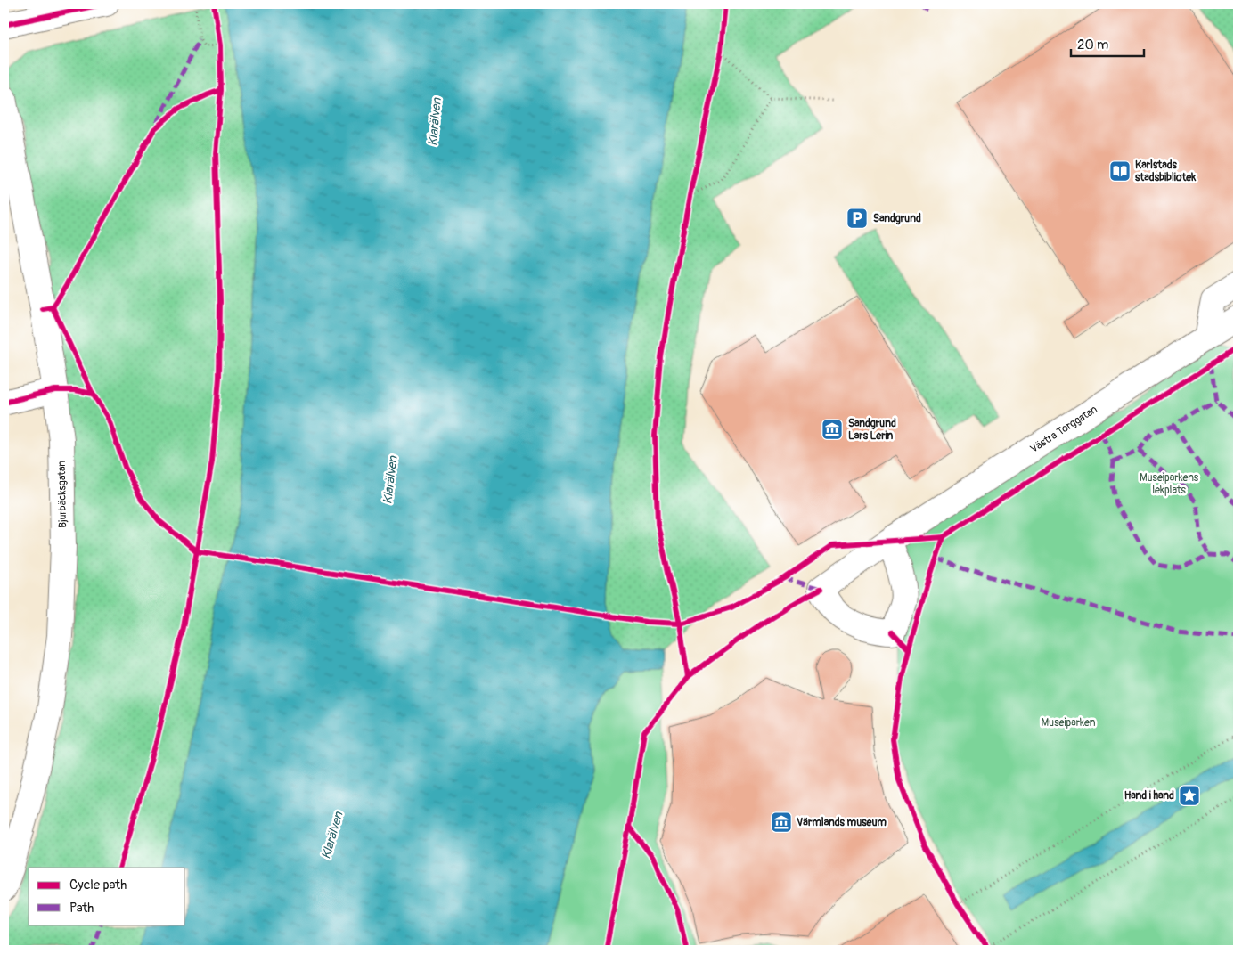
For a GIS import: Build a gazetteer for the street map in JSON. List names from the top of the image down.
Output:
{
  "streets": {
    "street": ["Västra Torggatan", "Bjurbäcksgatan"]
  },
  "water": ["Klarälven"],
  "parks": ["Museiparkens lekplats", "Museiparken"],
  "places": {
    "library": ["Karlstads stadsbibliotek"],
    "parking": ["Sandgrund"],
    "museum": ["Sandgrund Lars Lerin", "Värmlands museum"],
    "place": ["Hand i hand"]
  },
  "legend": ["Cycle path", "Path"],
  "scale_bar": "20 m"
}
